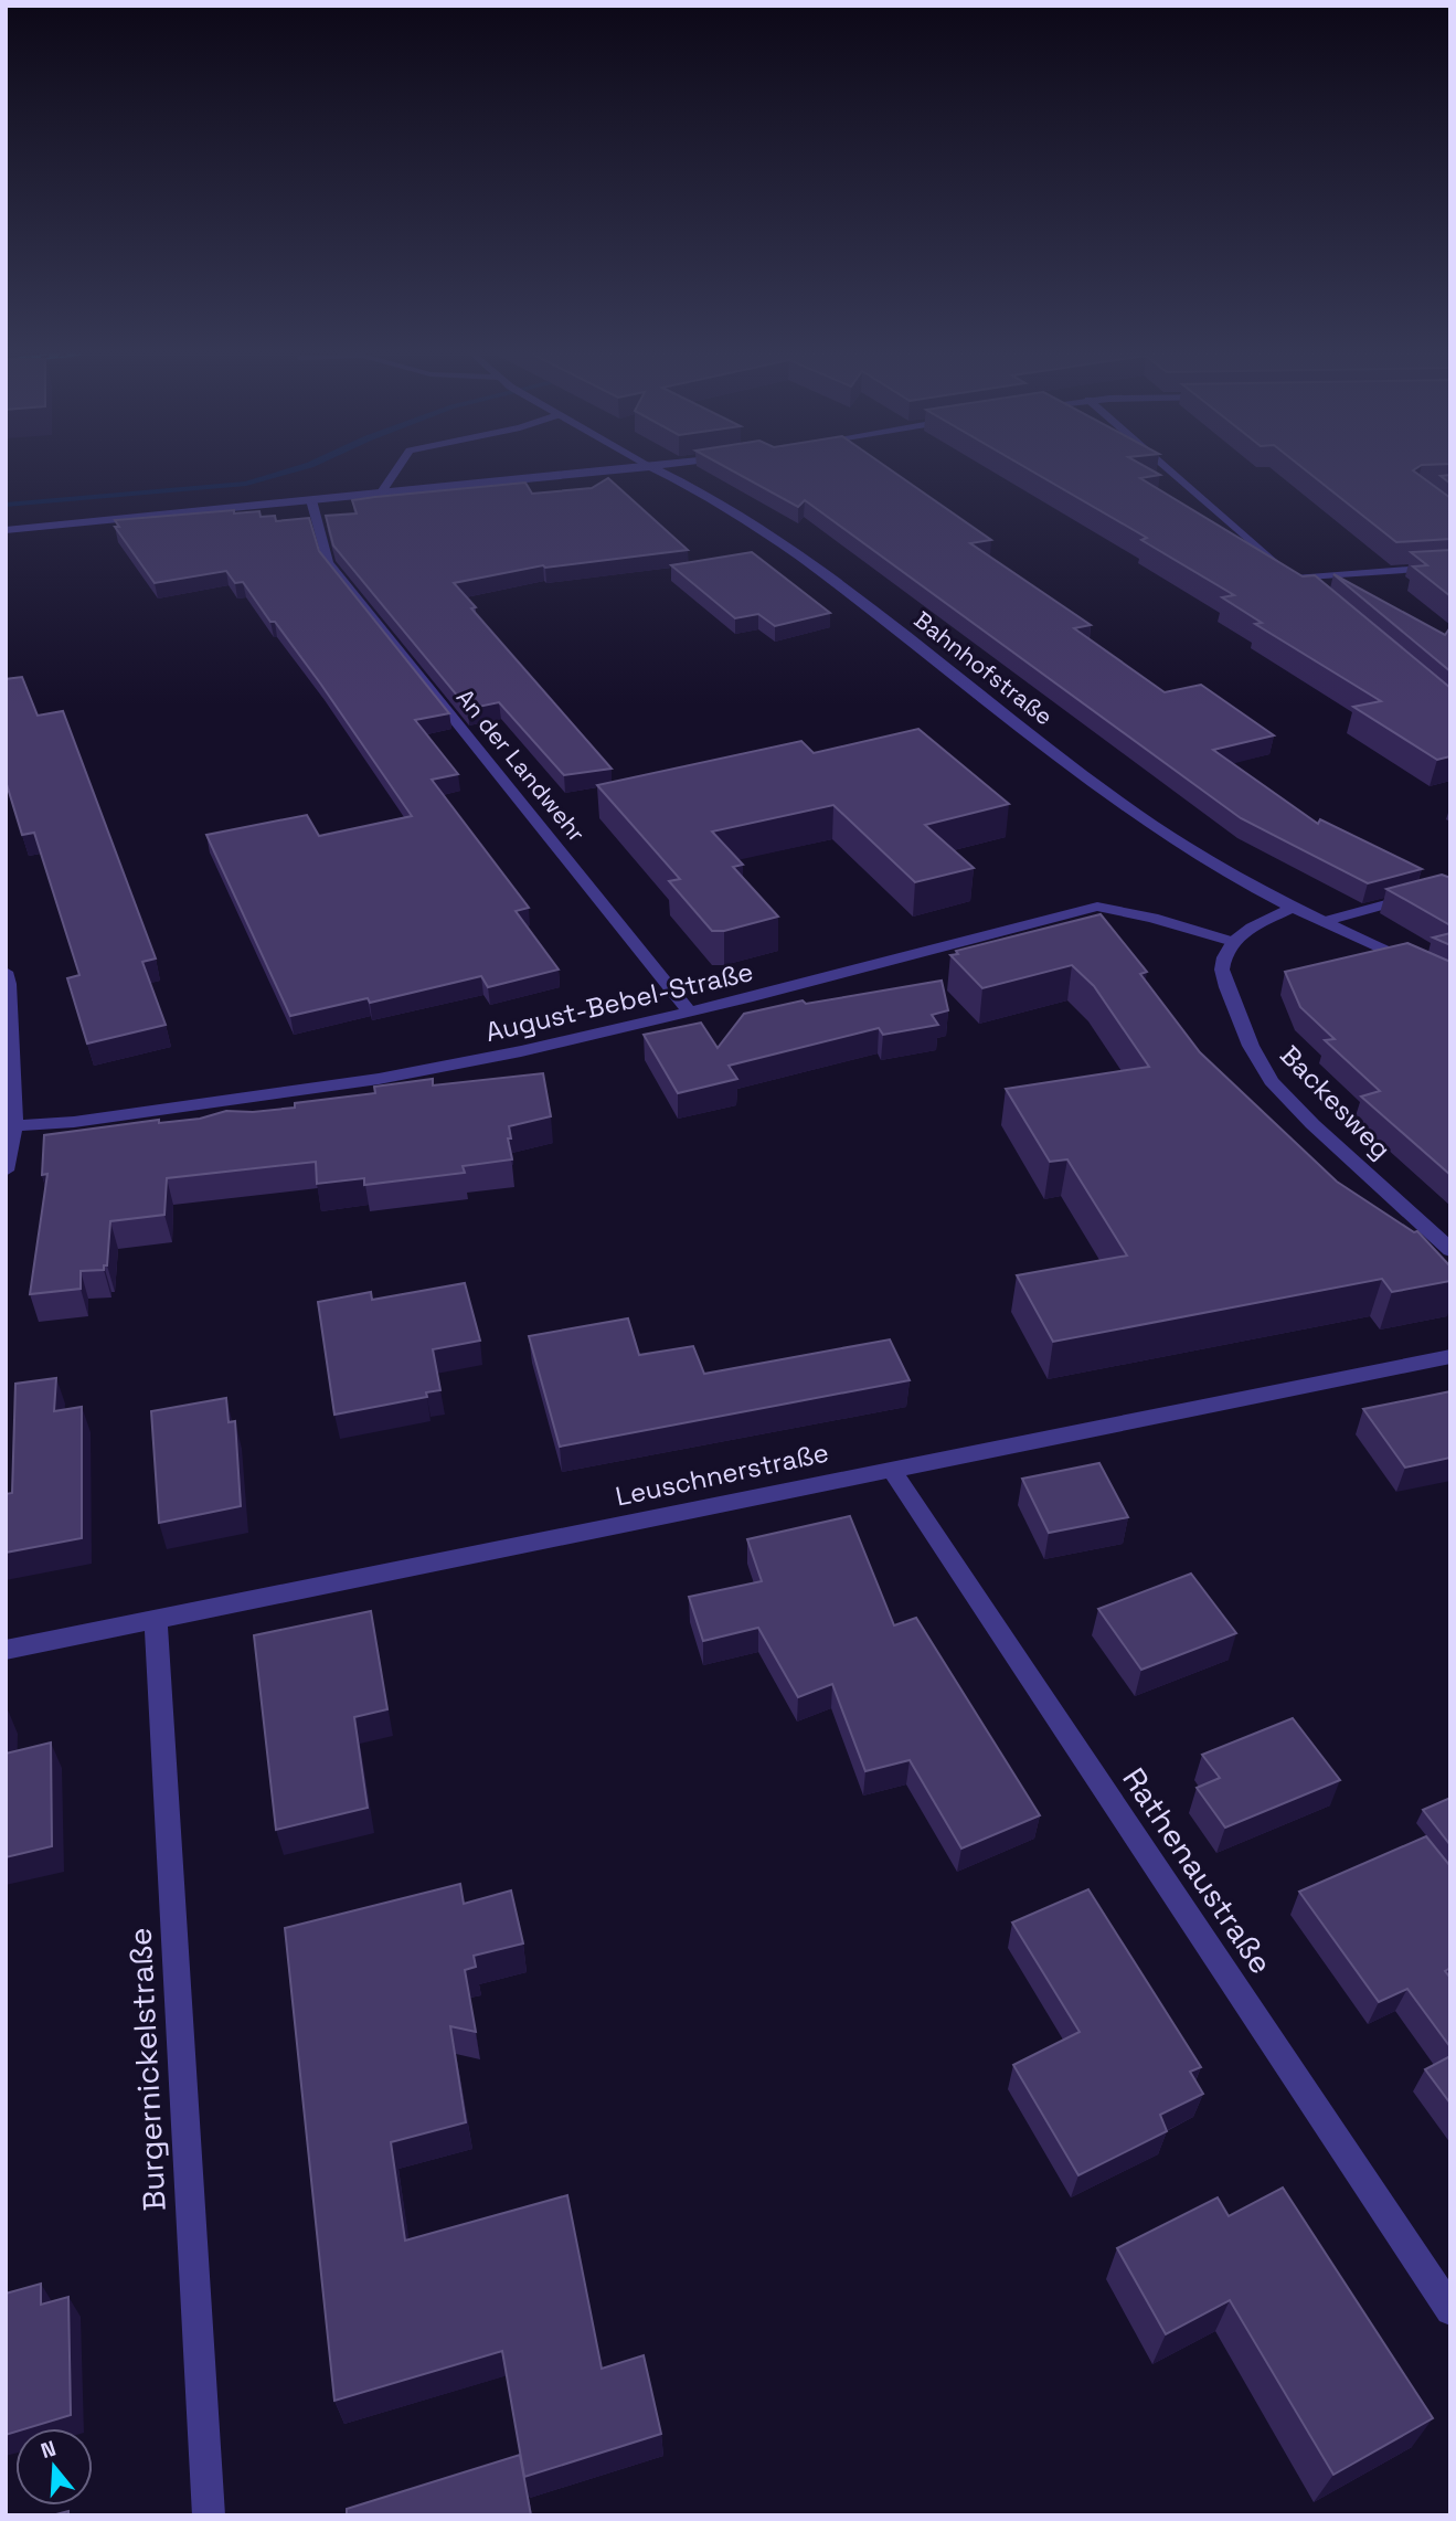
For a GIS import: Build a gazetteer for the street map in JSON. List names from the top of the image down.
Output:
{
  "streets": {
    "street": [
      "Bahnhofstraße",
      "An der Landwehr",
      "August-Bebel-Straße",
      "Backesweg",
      "Leuschnerstraße",
      "Rathenaustraße",
      "Burgernickelstraße"
    ]
  },
  "crossings": [
    ["An der Landwehr", "August-Bebel-Straße"],
    ["August-Bebel-Straße", "Backesweg"],
    ["Leuschnerstraße", "Rathenaustraße"],
    ["Leuschnerstraße", "Burgernickelstraße"]
  ],
  "north": "top"
}
